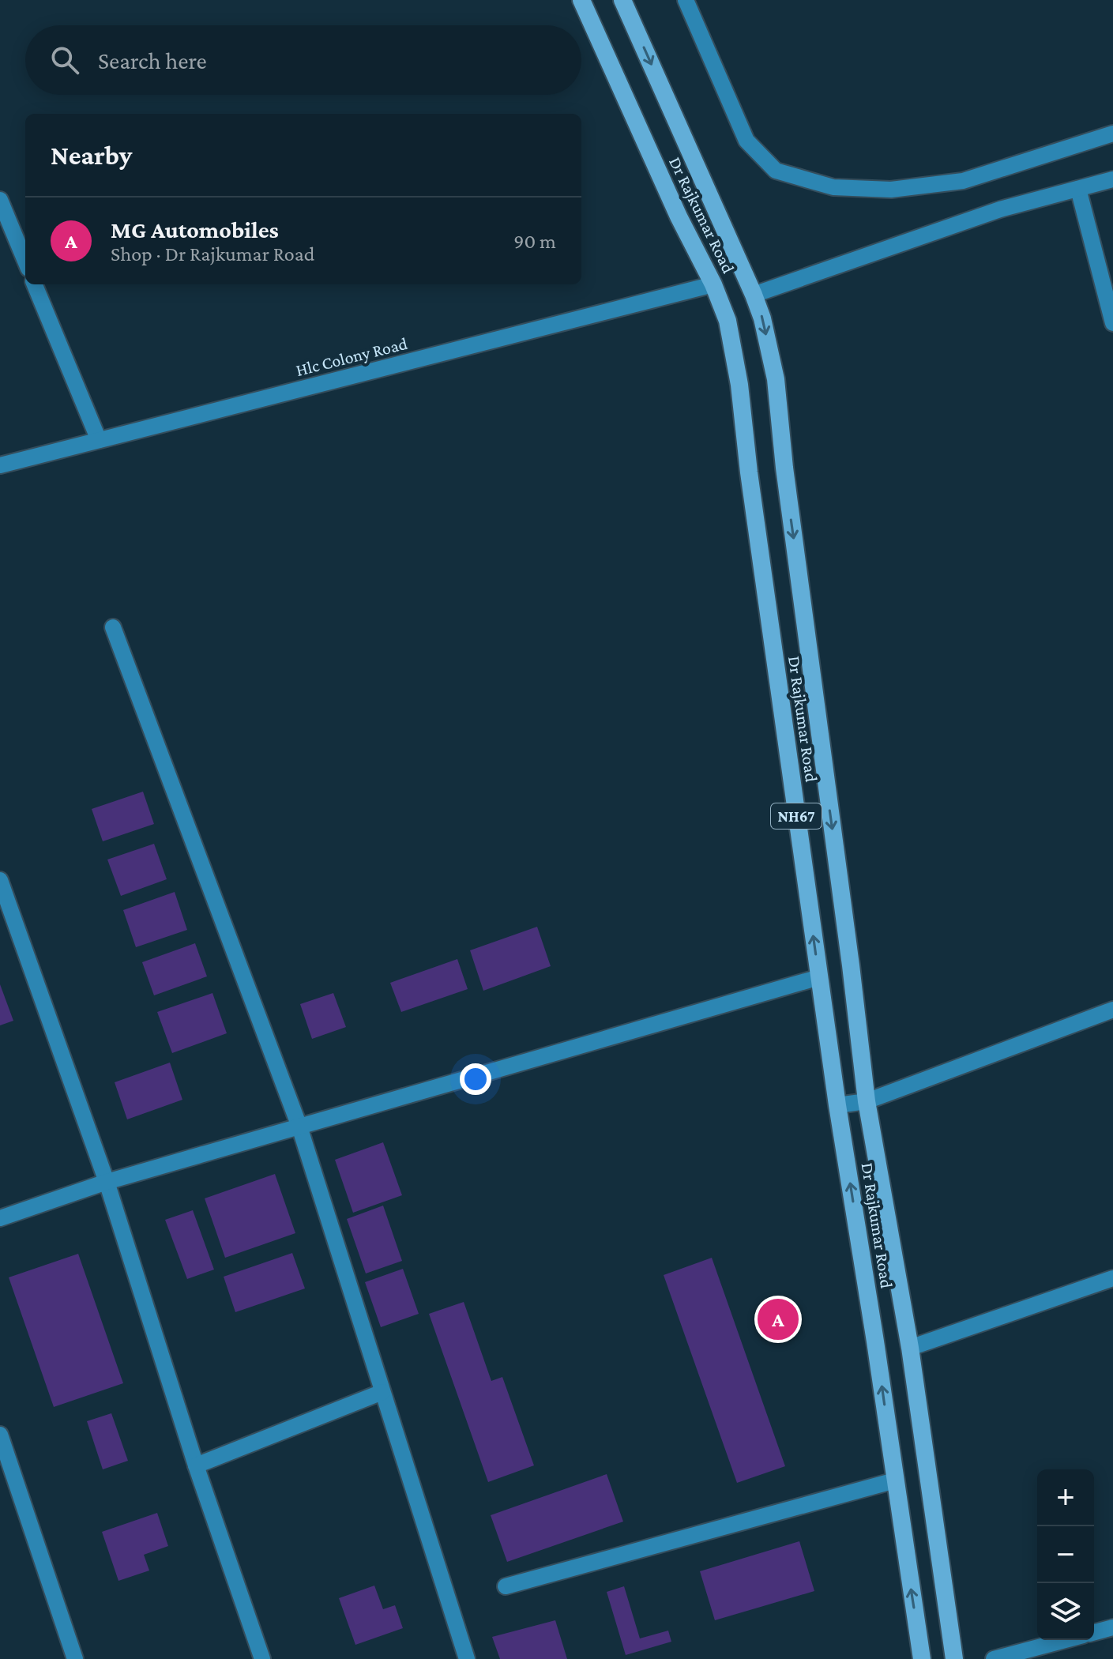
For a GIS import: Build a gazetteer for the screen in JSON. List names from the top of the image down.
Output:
{
  "streets": {
    "highway": ["Dr Rajkumar Road", "NH67"],
    "street": ["Hlc Colony Road"]
  },
  "crossings": [
    ["Dr Rajkumar Road", "Hlc Colony Road"]
  ],
  "page": {
    "search": "Search here",
    "heading": "Nearby",
    "list": [
      {
        "mark": "A",
        "name": "MG Automobiles",
        "note": "Shop · Dr Rajkumar Road",
        "value": "90 m"
      }
    ],
    "pins": "A",
    "map_buttons": ["+", "−"]
  }
}
